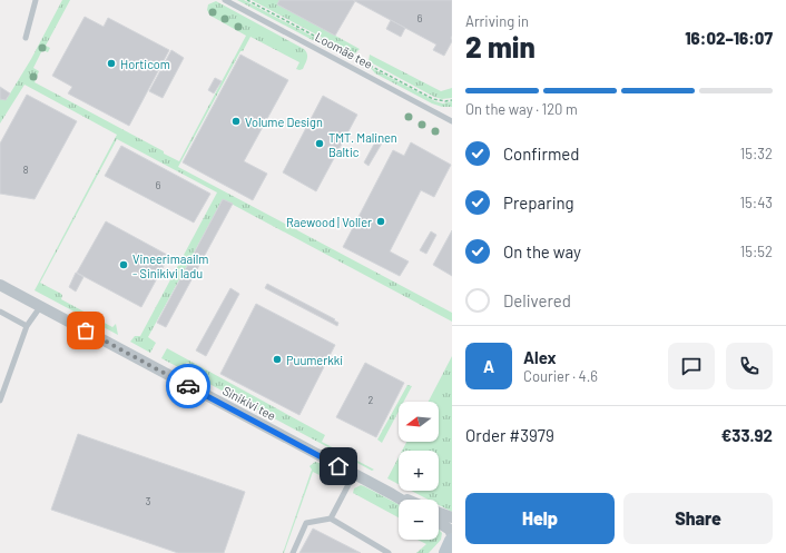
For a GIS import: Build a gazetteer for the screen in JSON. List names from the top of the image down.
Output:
{
  "streets": {
    "street": ["Sinikivi tee"],
    "lane": ["Loomäe tee"]
  },
  "places": [
    "Horticom",
    "Volume Design",
    "TMT. Malinen Baltic",
    "Raewood | Voller",
    "Vineerimaailm - Sinikivi ladu",
    "Puumerkki"
  ],
  "house_numbers": [
    "6",
    "8",
    "6",
    "2",
    "3"
  ],
  "north": "left",
  "page": {
    "heading": ["2 min", "Arriving in", "16:02–16:07"],
    "panel": [
      "Alex",
      "Courier · 4.6",
      "Order #3979",
      "€33.92"
    ],
    "bar": "On the way · 120 m",
    "list": [
      ["Confirmed", "15:32"],
      ["Preparing", "15:43"],
      ["On the way", "15:52"],
      "Delivered"
    ],
    "round": "A",
    "map_buttons": ["+", "−"],
    "buttons": ["Help", "Share"]
  }
}
